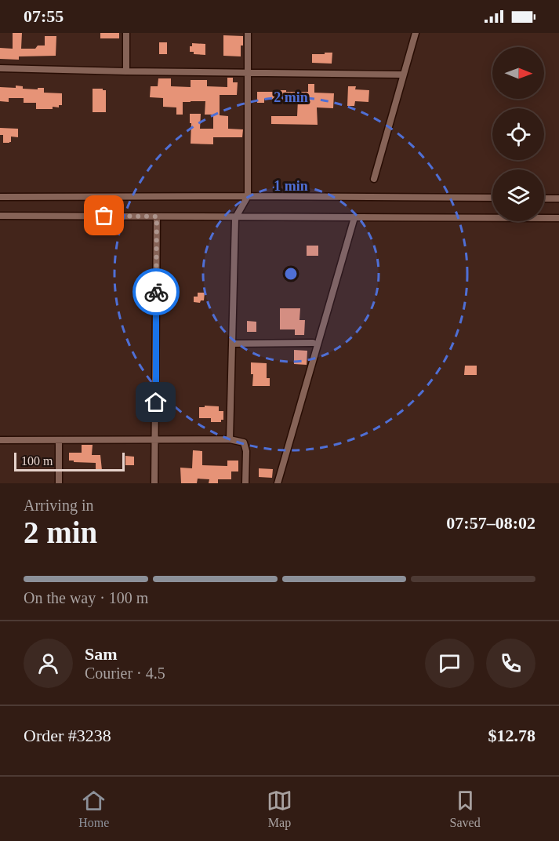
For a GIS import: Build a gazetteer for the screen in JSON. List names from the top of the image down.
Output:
{
  "scale_bar": "100 m",
  "north": "right",
  "page": {
    "status": "07:55",
    "scale": "100 m",
    "heading": ["2 min", "Arriving in", "07:57–08:02"],
    "panel": [
      "Sam",
      "Courier · 4.5",
      "Order #3238",
      "$12.78"
    ],
    "bar": "On the way · 100 m",
    "tabs": ["Home", "Map", "Saved"]
  },
  "rings": ["2 min", "1 min"]
}
